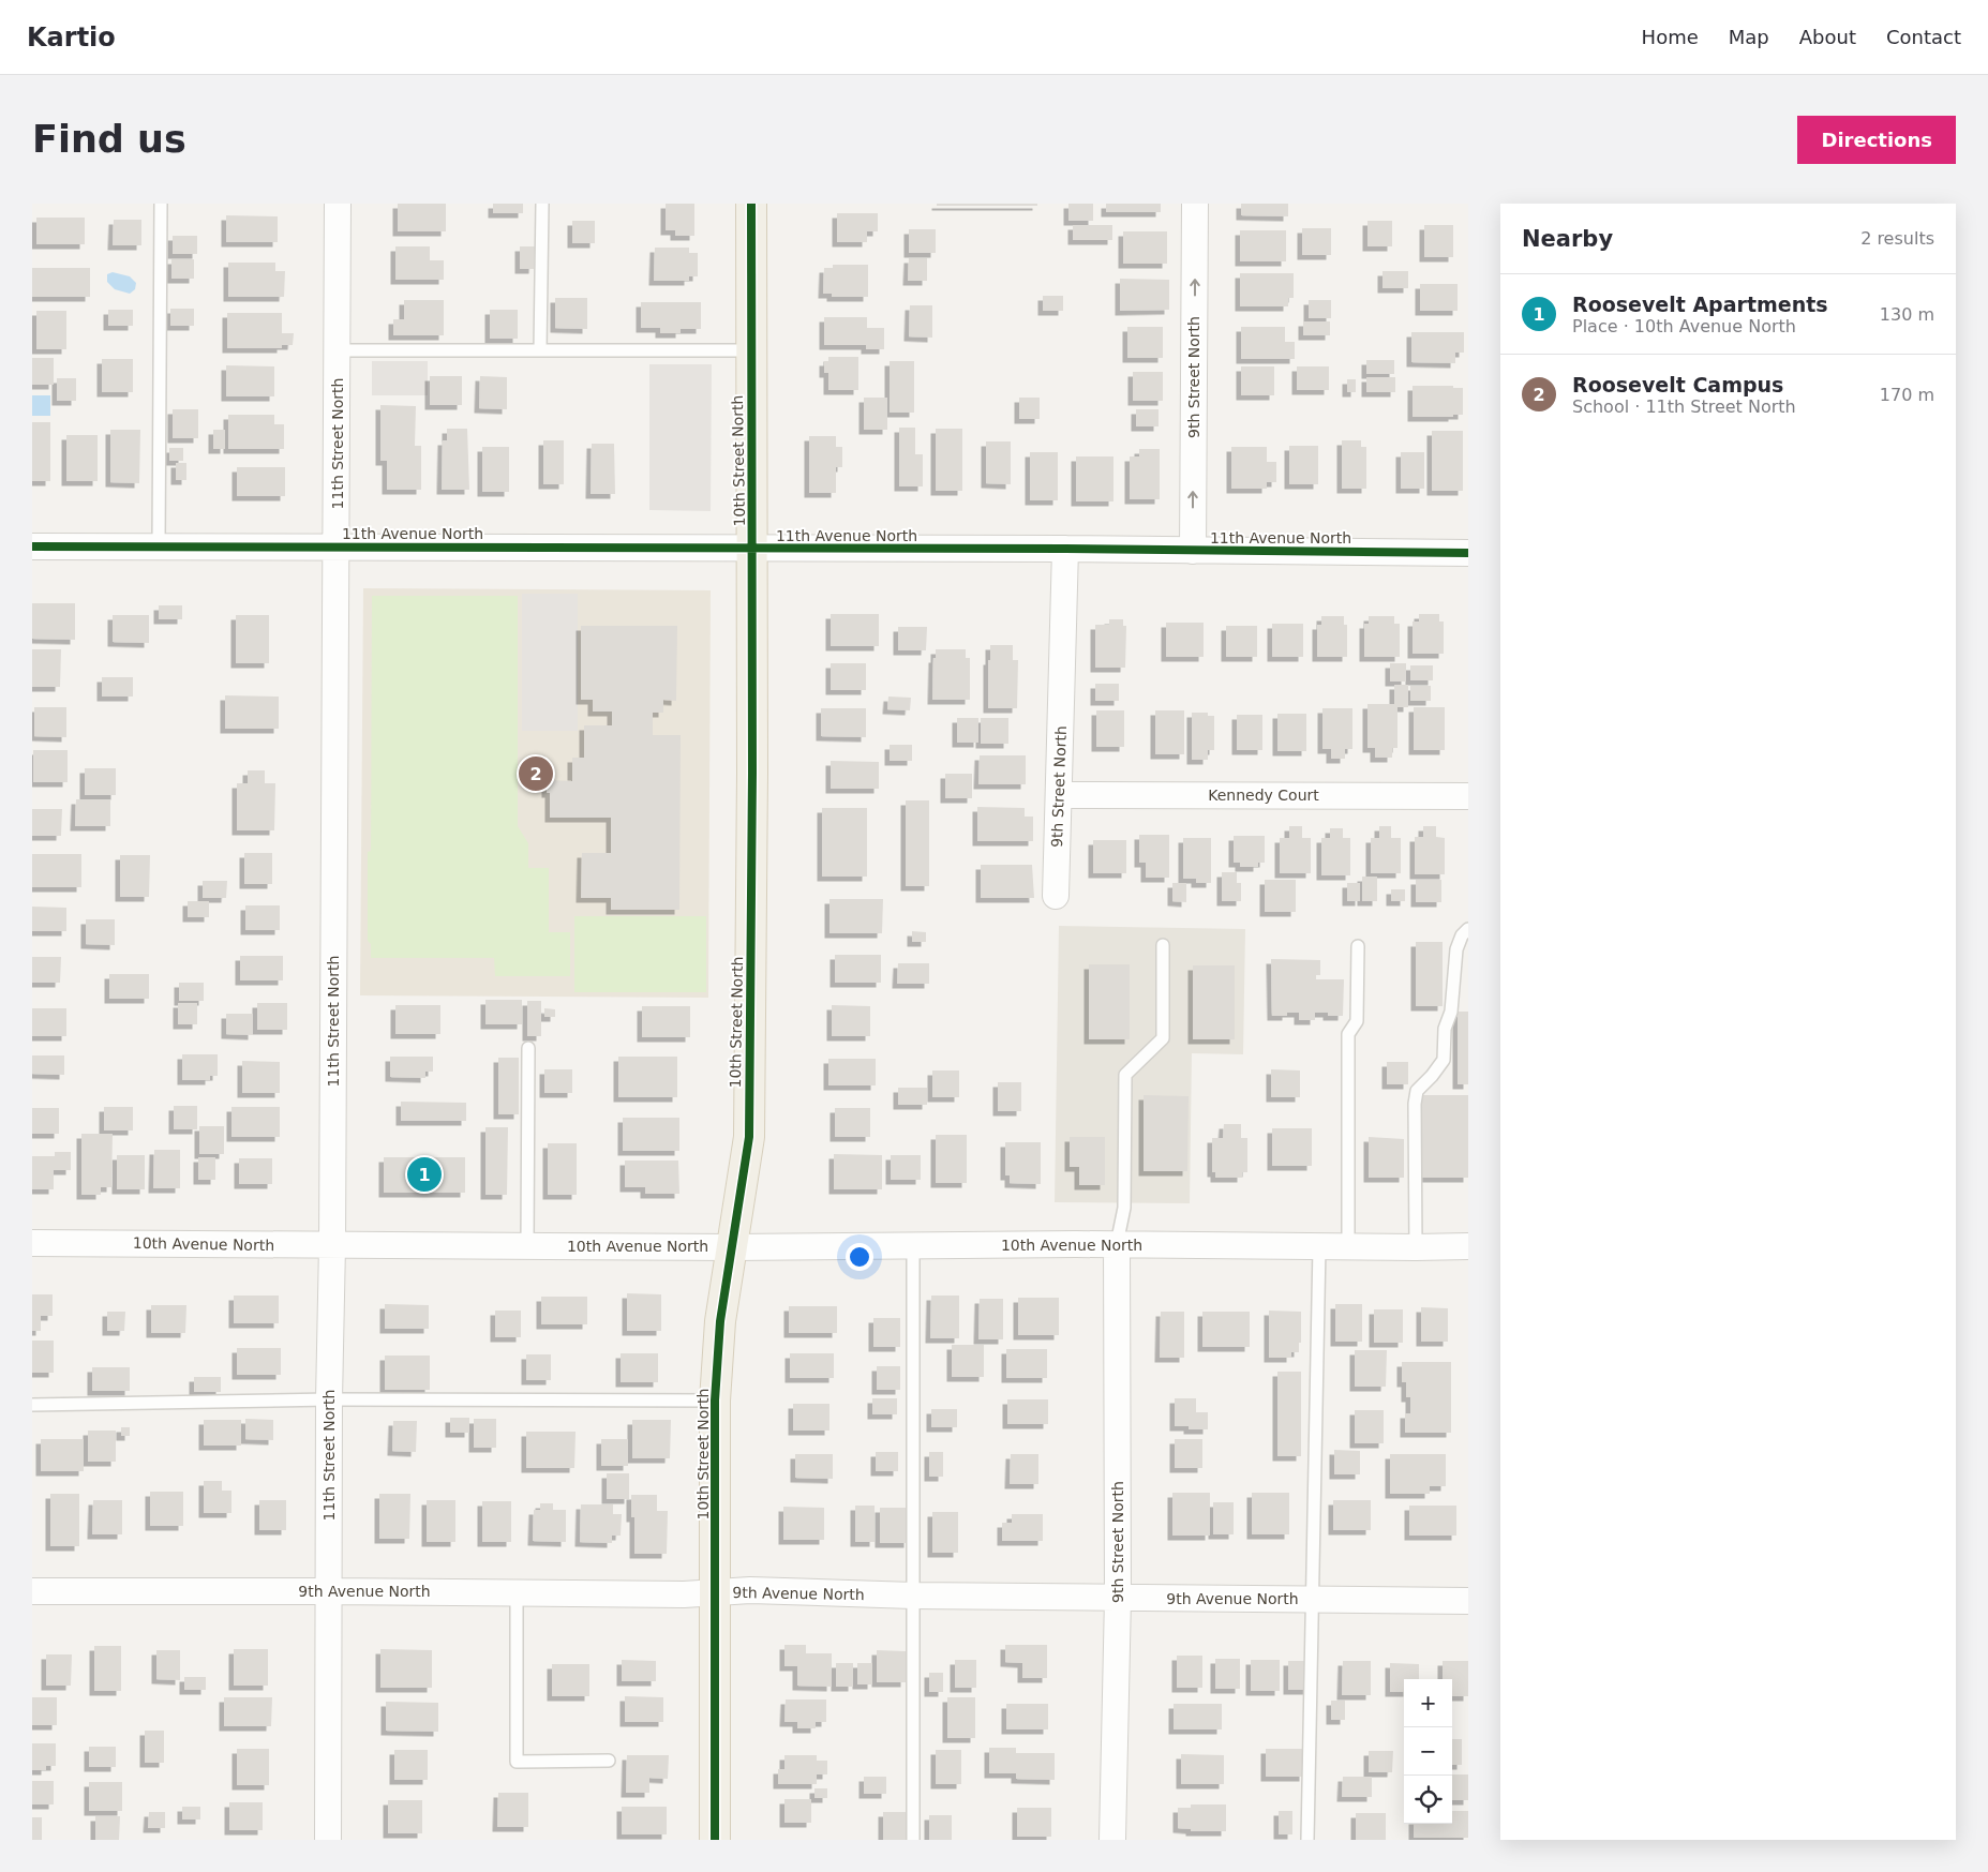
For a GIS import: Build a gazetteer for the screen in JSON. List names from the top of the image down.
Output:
{
  "streets": {
    "main road": ["10th Street North"],
    "street": [
      "9th Street North",
      "11th Street North",
      "11th Avenue North",
      "Kennedy Court",
      "10th Avenue North",
      "9th Avenue North"
    ]
  },
  "crossings": [
    ["9th Street North", "11th Avenue North"],
    ["9th Street North", "Kennedy Court"],
    ["9th Street North", "10th Avenue North"],
    ["9th Street North", "9th Avenue North"],
    ["11th Street North", "11th Avenue North"],
    ["11th Street North", "10th Avenue North"],
    ["11th Street North", "9th Avenue North"],
    ["10th Street North", "11th Avenue North"],
    ["10th Street North", "10th Avenue North"],
    ["10th Street North", "9th Avenue North"]
  ],
  "page": {
    "header": "Kartio",
    "nav": [
      "Home",
      "Map",
      "About",
      "Contact"
    ],
    "buttons": "Directions",
    "title": "Find us",
    "heading": ["Nearby", "2 results"],
    "list": [
      {
        "mark": "1",
        "name": "Roosevelt Apartments",
        "note": "Place · 10th Avenue North",
        "value": "130 m"
      },
      {
        "mark": "2",
        "name": "Roosevelt Campus",
        "note": "School · 11th Street North",
        "value": "170 m"
      }
    ],
    "pins": ["2", "1"],
    "map_buttons": ["+", "−"]
  }
}
